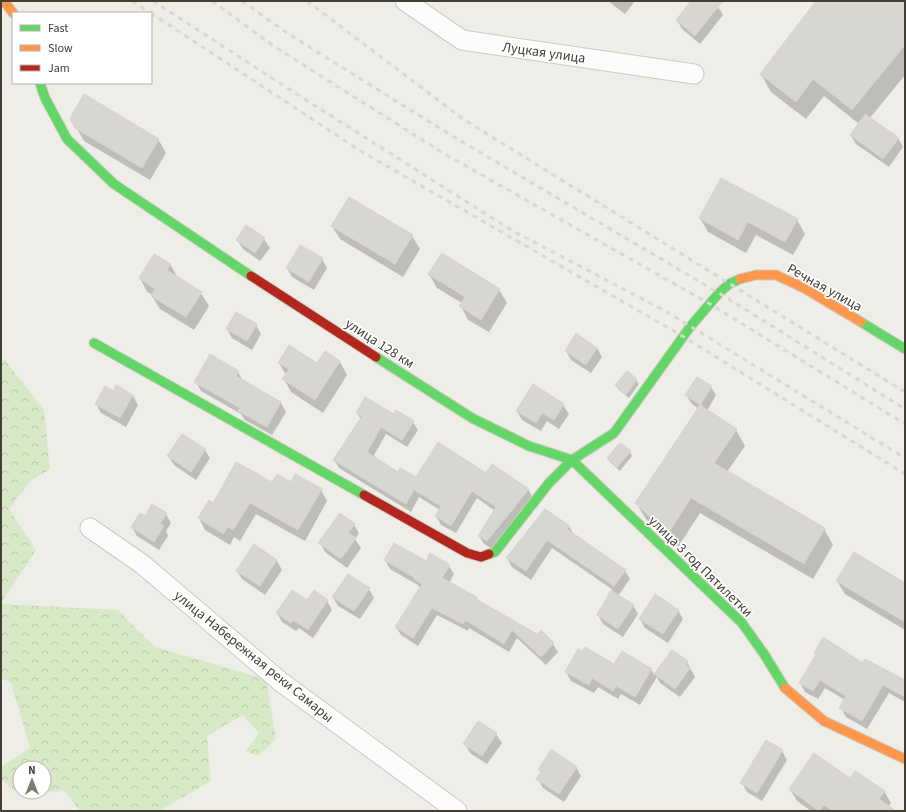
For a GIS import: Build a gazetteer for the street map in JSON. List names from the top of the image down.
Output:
{
  "streets": {
    "street": [
      "Луцкая улица",
      "Речная улица",
      "улица 128 км",
      "улица 3 год Пятилетки",
      "улица Набережная реки Самары"
    ]
  },
  "crossings": [
    ["Речная улица", "улица 128 км"],
    ["Речная улица", "улица 3 год Пятилетки"],
    ["улица 128 км", "улица 3 год Пятилетки"]
  ],
  "legend": ["Fast", "Slow", "Jam"],
  "north": "top"
}
